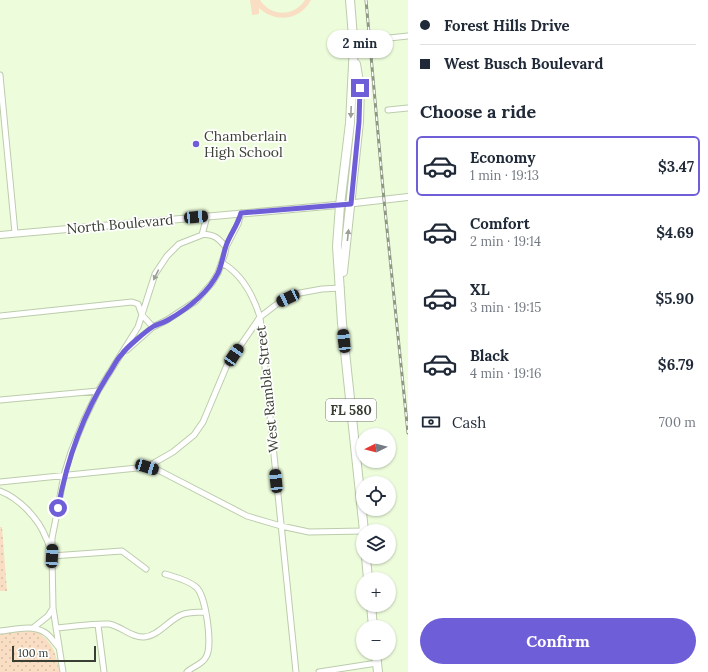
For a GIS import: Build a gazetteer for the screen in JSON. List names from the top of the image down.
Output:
{
  "streets": {
    "main road": ["FL 580"],
    "street": ["North Boulevard", "West Rambla Street"]
  },
  "crossings": [
    ["North Boulevard", "FL 580"]
  ],
  "places": ["Chamberlain High School"],
  "scale_bar": "100 m",
  "north": "left",
  "page": {
    "banner": ["Forest Hills Drive", "West Busch Boulevard"],
    "bubble": "2 min",
    "heading": "Choose a ride",
    "list": [
      {
        "name": "Economy",
        "note": "1 min · 19:13",
        "value": "$3.47"
      },
      {
        "name": "Comfort",
        "note": "2 min · 19:14",
        "value": "$4.69"
      },
      {
        "name": "XL",
        "note": "3 min · 19:15",
        "value": "$5.90"
      },
      {
        "name": "Black",
        "note": "4 min · 19:16",
        "value": "$6.79"
      }
    ],
    "pay": ["Cash", "700 m"],
    "map_buttons": ["+", "−"],
    "buttons": "Confirm",
    "scale": "100 m"
  }
}
